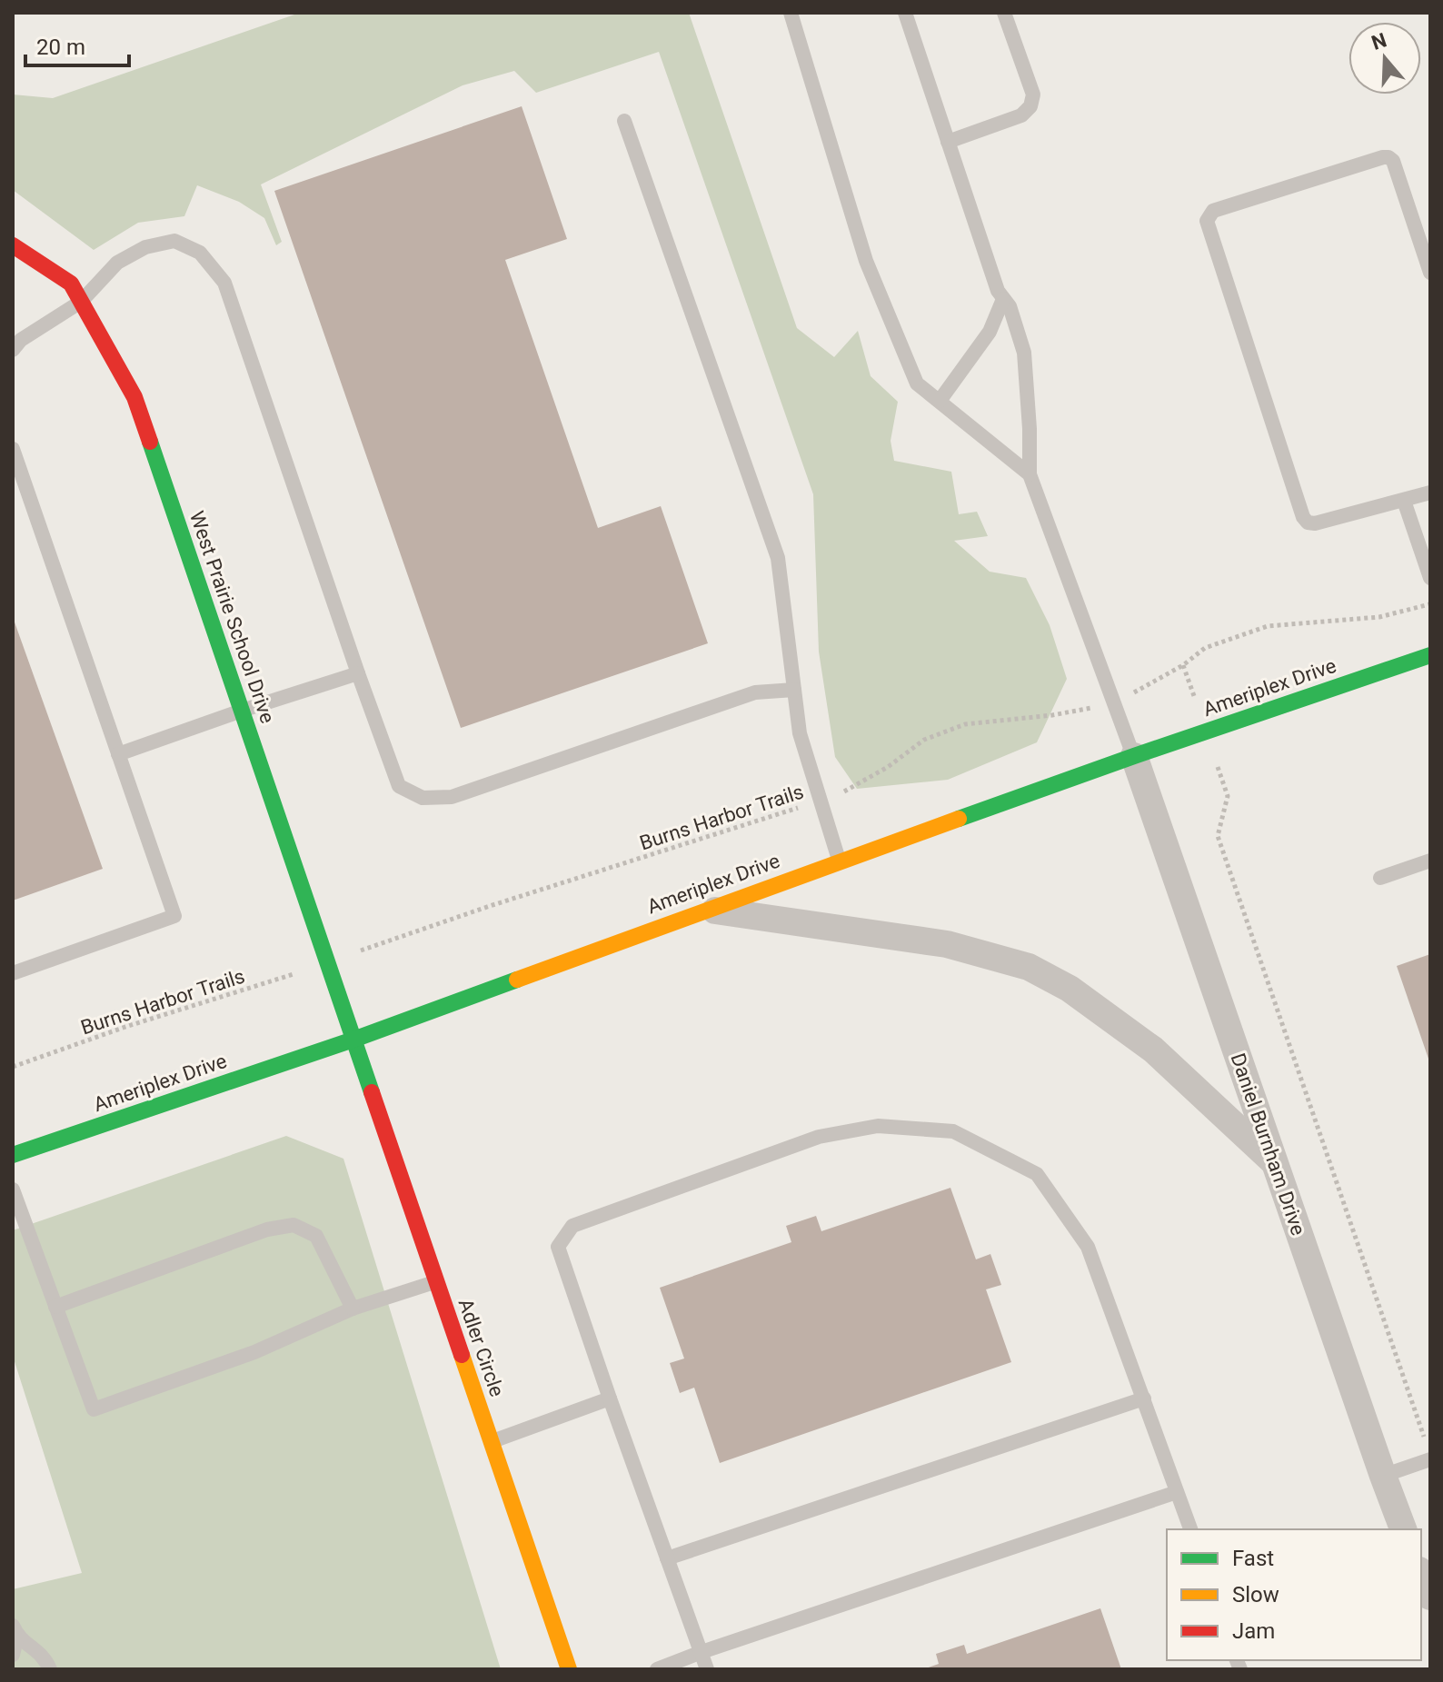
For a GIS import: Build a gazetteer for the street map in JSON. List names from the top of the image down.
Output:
{
  "streets": {
    "street": [
      "West Prairie School Drive",
      "Ameriplex Drive",
      "Daniel Burnham Drive",
      "Adler Circle"
    ],
    "path": ["Burns Harbor Trails"]
  },
  "crossings": [
    ["West Prairie School Drive", "Ameriplex Drive"],
    ["West Prairie School Drive", "Burns Harbor Trails"],
    ["West Prairie School Drive", "Adler Circle"],
    ["Ameriplex Drive", "Daniel Burnham Drive"],
    ["Ameriplex Drive", "Adler Circle"]
  ],
  "legend": ["Fast", "Slow", "Jam"],
  "scale_bar": "20 m",
  "north": "top"
}
